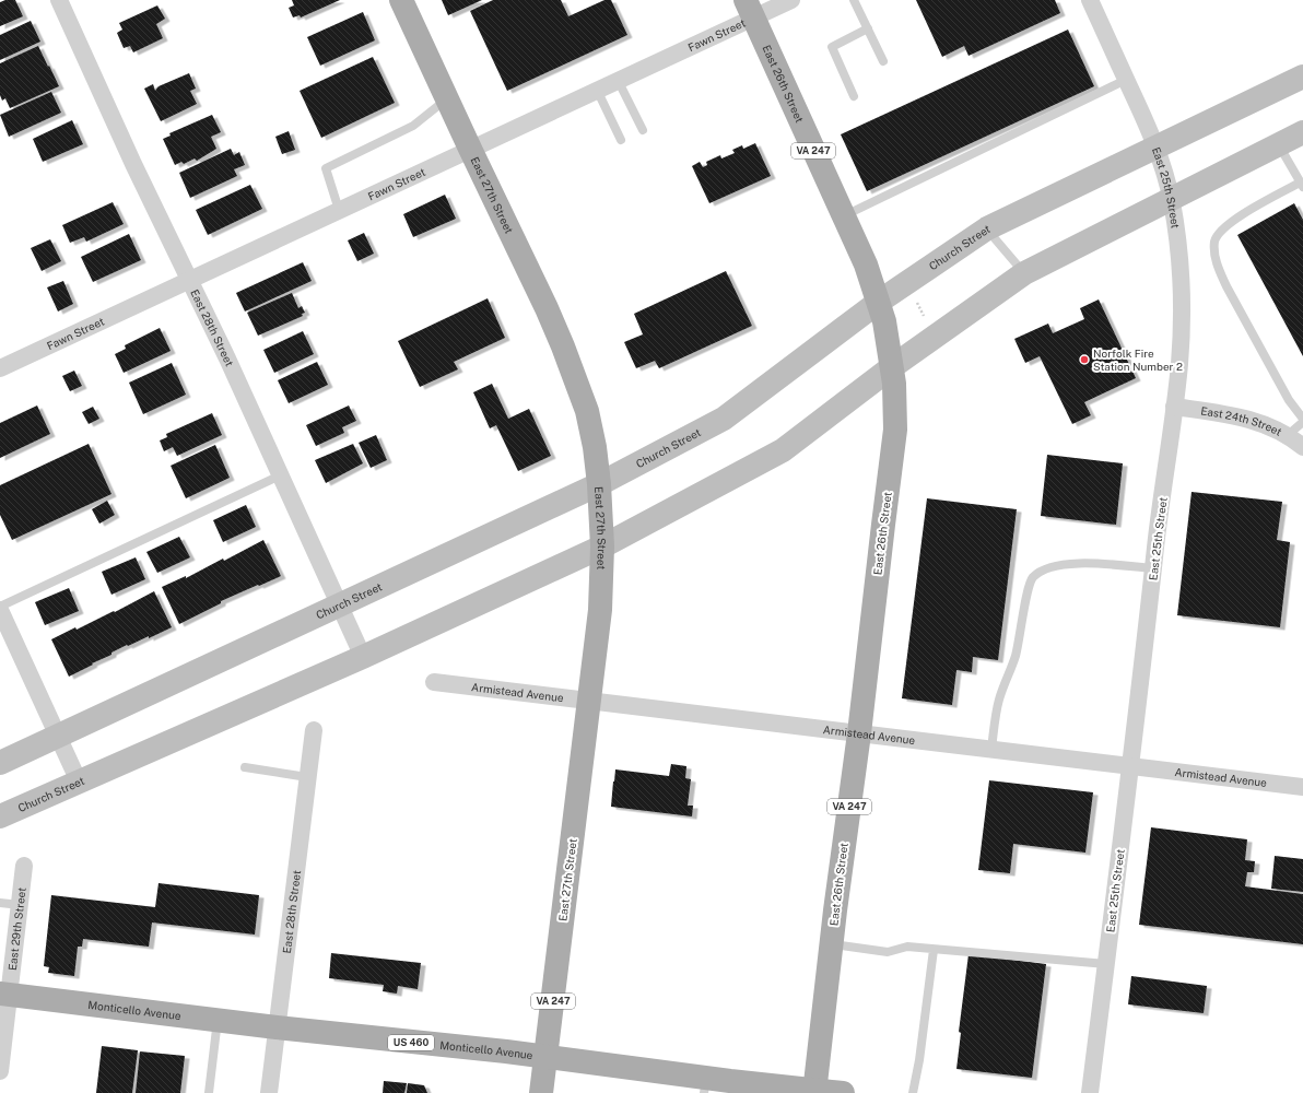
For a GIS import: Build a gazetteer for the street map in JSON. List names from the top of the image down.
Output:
{
  "streets": {
    "main road": [
      "East 26th Street",
      "VA 247",
      "East 27th Street",
      "Church Street",
      "Monticello Avenue",
      "US 460"
    ],
    "street": [
      "Fawn Street",
      "East 25th Street",
      "East 28th Street",
      "East 24th Street",
      "Armistead Avenue",
      "East 29th Street"
    ]
  },
  "crossings": [
    ["Fawn Street", "East 26th Street"],
    ["Fawn Street", "East 27th Street"],
    ["Fawn Street", "East 28th Street"],
    ["East 26th Street", "Church Street"],
    ["East 26th Street", "Armistead Avenue"],
    ["East 26th Street", "Monticello Avenue"],
    ["East 25th Street", "Church Street"],
    ["East 25th Street", "East 24th Street"],
    ["East 25th Street", "Armistead Avenue"],
    ["East 27th Street", "Church Street"],
    ["East 27th Street", "Armistead Avenue"],
    ["East 27th Street", "Monticello Avenue"],
    ["Church Street", "East 28th Street"],
    ["East 28th Street", "Monticello Avenue"],
    ["East 29th Street", "Monticello Avenue"]
  ],
  "places": ["Norfolk Fire Station Number 2"]
}
